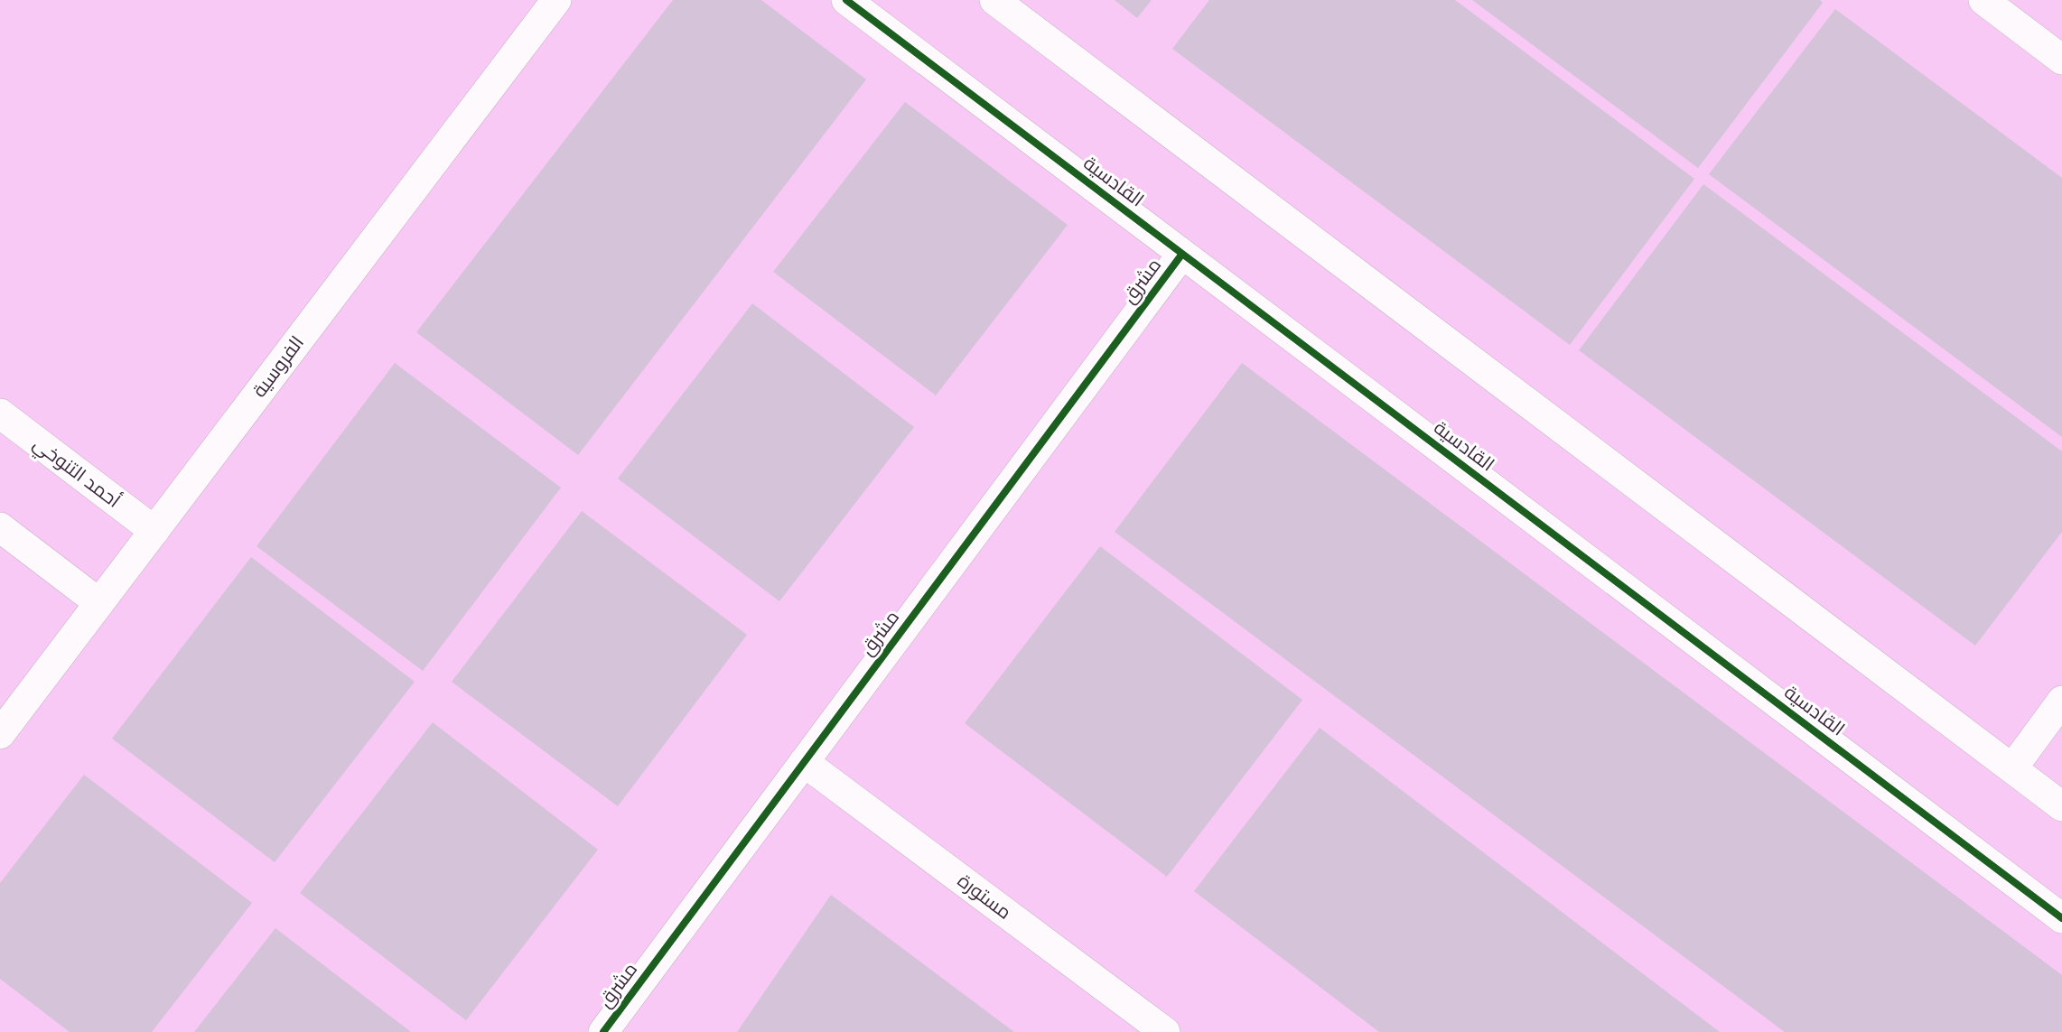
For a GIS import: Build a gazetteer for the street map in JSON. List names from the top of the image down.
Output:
{
  "streets": {
    "street": [
      "القادسية",
      "مشرق",
      "الفروسية",
      "أحمد التنوخي",
      "مستورة"
    ]
  },
  "crossings": [
    ["القادسية", "مشرق"],
    ["مشرق", "مستورة"],
    ["الفروسية", "أحمد التنوخي"]
  ]
}
